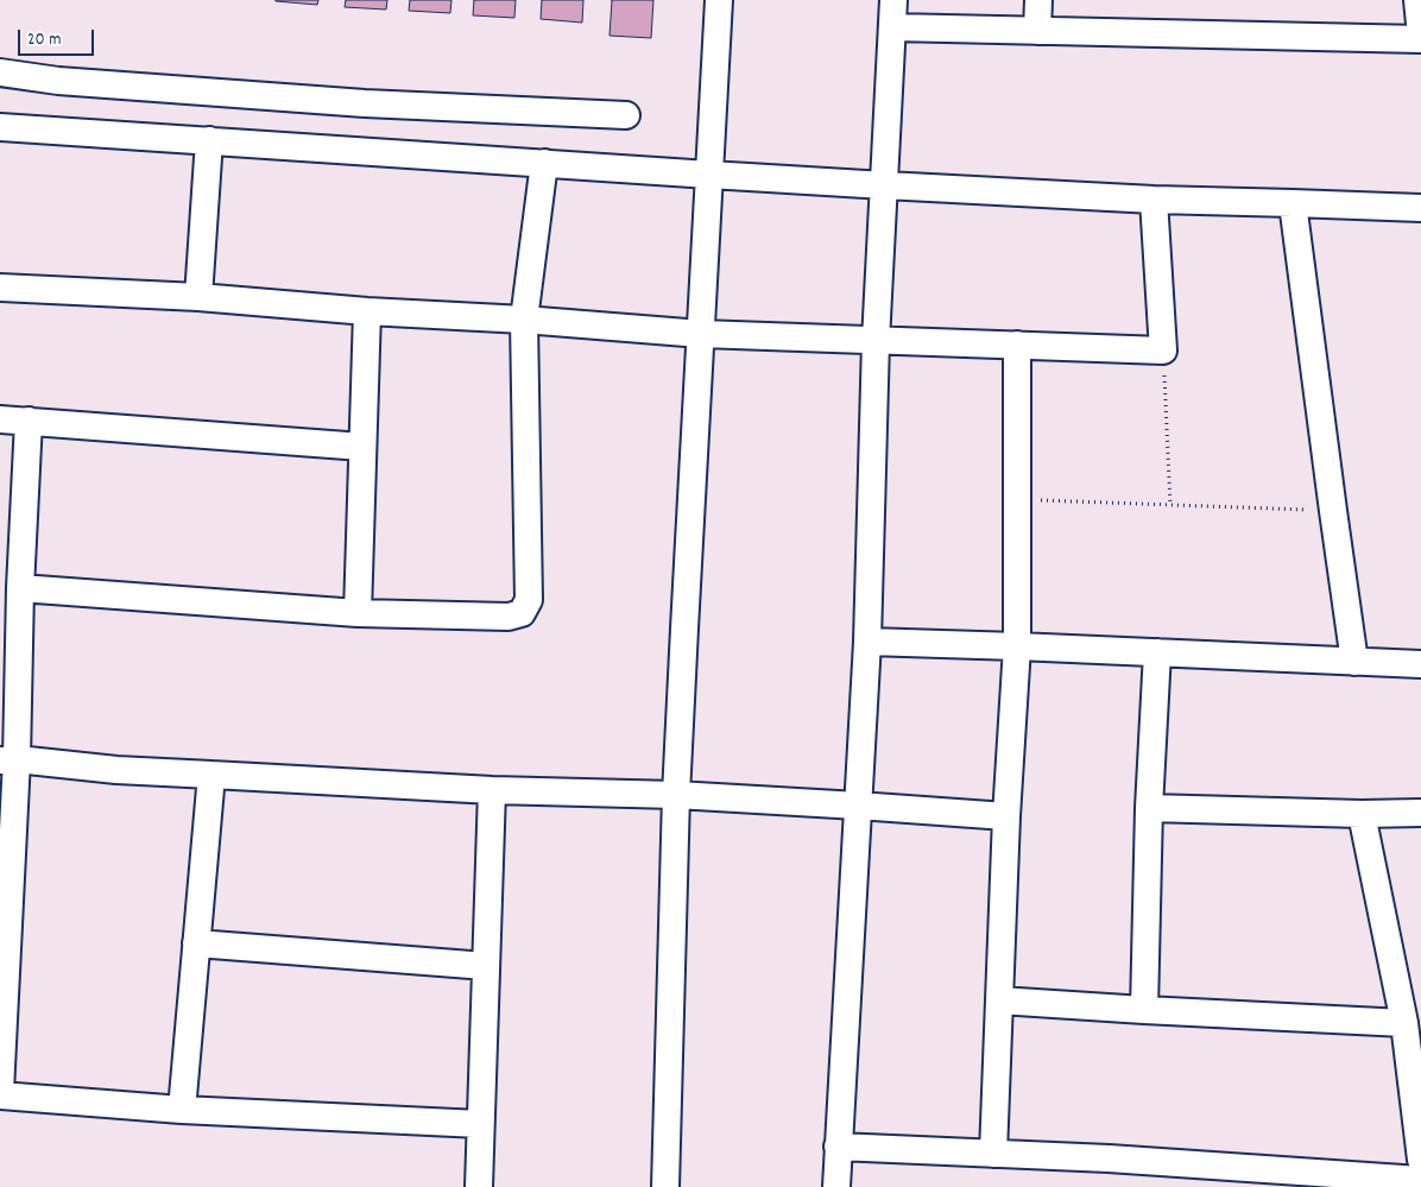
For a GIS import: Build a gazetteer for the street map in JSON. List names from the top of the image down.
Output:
{
  "scale_bar": "20 m"
}
